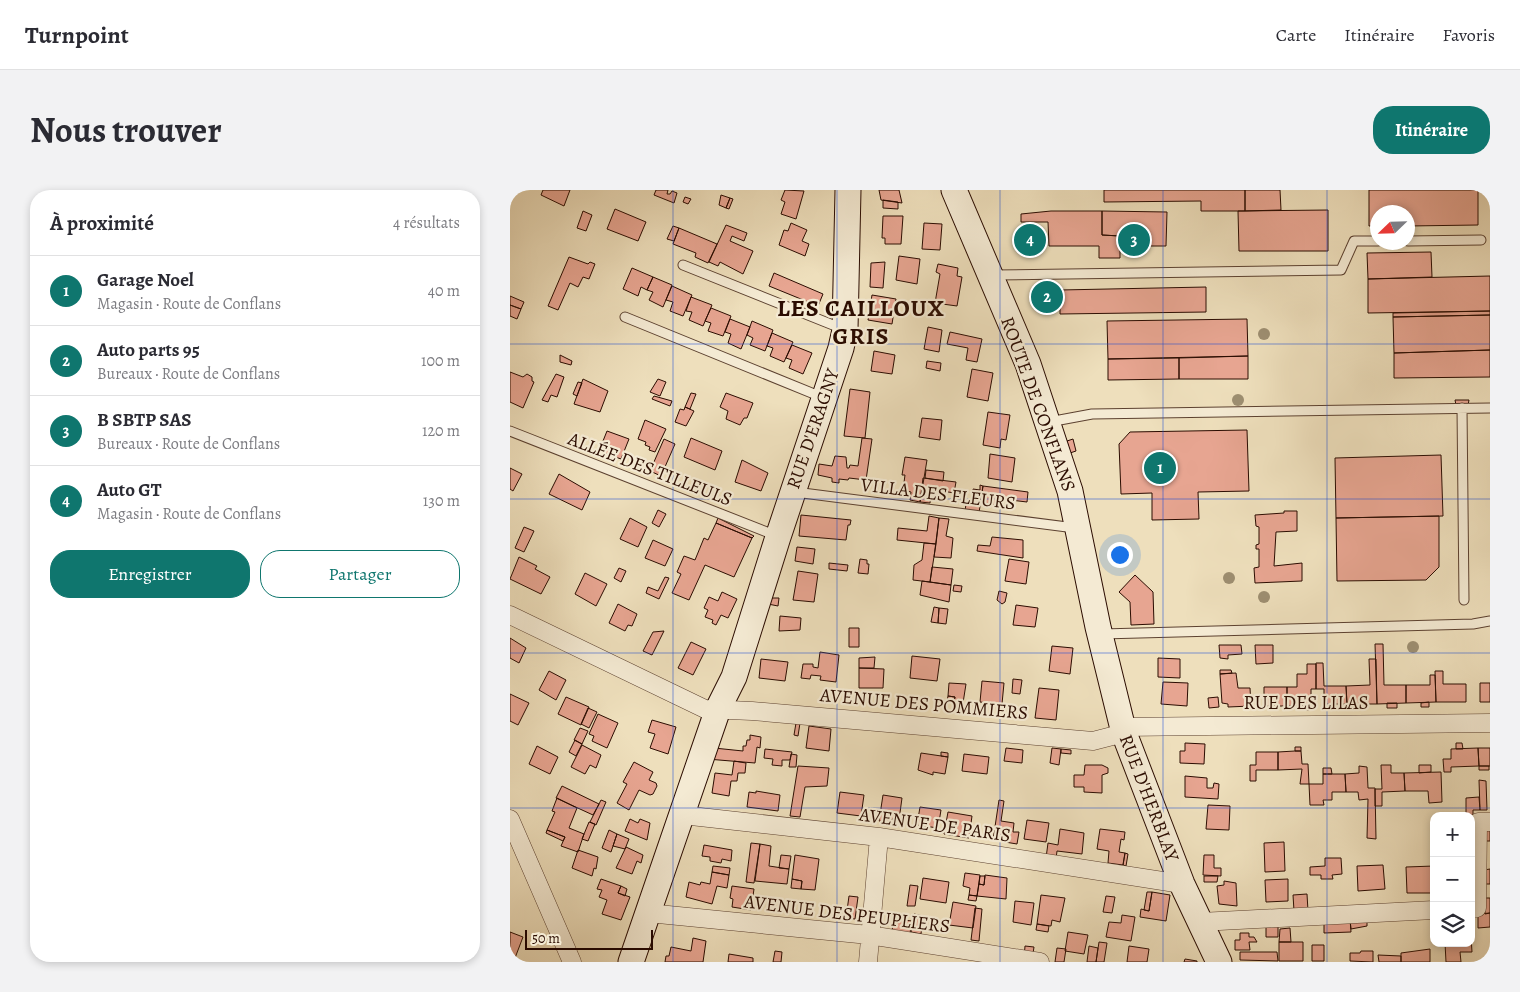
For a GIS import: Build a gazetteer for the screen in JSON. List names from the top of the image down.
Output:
{
  "streets": {
    "main road": ["ROUTE DE CONFLANS", "RUE D'ERAGNY", "RUE D'HERBLAY"],
    "street": [
      "RUE DES LILAS",
      "AVENUE DES POMMIERS",
      "AVENUE DE PARIS",
      "AVENUE DES PEUPLIERS"
    ],
    "lane": ["ALLÉE DES TILLEULS", "VILLA DES FLEURS"]
  },
  "crossings": [
    ["ROUTE DE CONFLANS", "VILLA DES FLEURS"],
    ["ROUTE DE CONFLANS", "RUE D'HERBLAY"],
    ["RUE D'ERAGNY", "ALLÉE DES TILLEULS"],
    ["RUE D'ERAGNY", "VILLA DES FLEURS"],
    ["RUE D'ERAGNY", "AVENUE DES POMMIERS"],
    ["RUE D'ERAGNY", "AVENUE DE PARIS"],
    ["RUE D'ERAGNY", "AVENUE DES PEUPLIERS"],
    ["RUE DES LILAS", "AVENUE DES POMMIERS"],
    ["RUE DES LILAS", "RUE D'HERBLAY"],
    ["AVENUE DES POMMIERS", "RUE D'HERBLAY"],
    ["RUE D'HERBLAY", "AVENUE DE PARIS"]
  ],
  "districts": ["LES CAILLOUX GRIS"],
  "scale_bar": "50 m",
  "north": "bottom left",
  "page": {
    "header": "Turnpoint",
    "nav": ["Carte", "Itinéraire", "Favoris"],
    "title": "Nous trouver",
    "buttons": [
      "Itinéraire",
      ["Enregistrer", "Partager"]
    ],
    "heading": ["À proximité", "4 résultats"],
    "pins": [
      "3",
      "4",
      "2",
      "1"
    ],
    "list": [
      {
        "mark": "1",
        "name": "Garage Noel",
        "note": "Magasin · Route de Conflans",
        "value": "40 m"
      },
      {
        "mark": "2",
        "name": "Auto parts 95",
        "note": "Bureaux · Route de Conflans",
        "value": "100 m"
      },
      {
        "mark": "3",
        "name": "B SBTP SAS",
        "note": "Bureaux · Route de Conflans",
        "value": "120 m"
      },
      {
        "mark": "4",
        "name": "Auto GT",
        "note": "Magasin · Route de Conflans",
        "value": "130 m"
      }
    ],
    "map_buttons": ["+", "−"],
    "scale": "50 m"
  }
}
